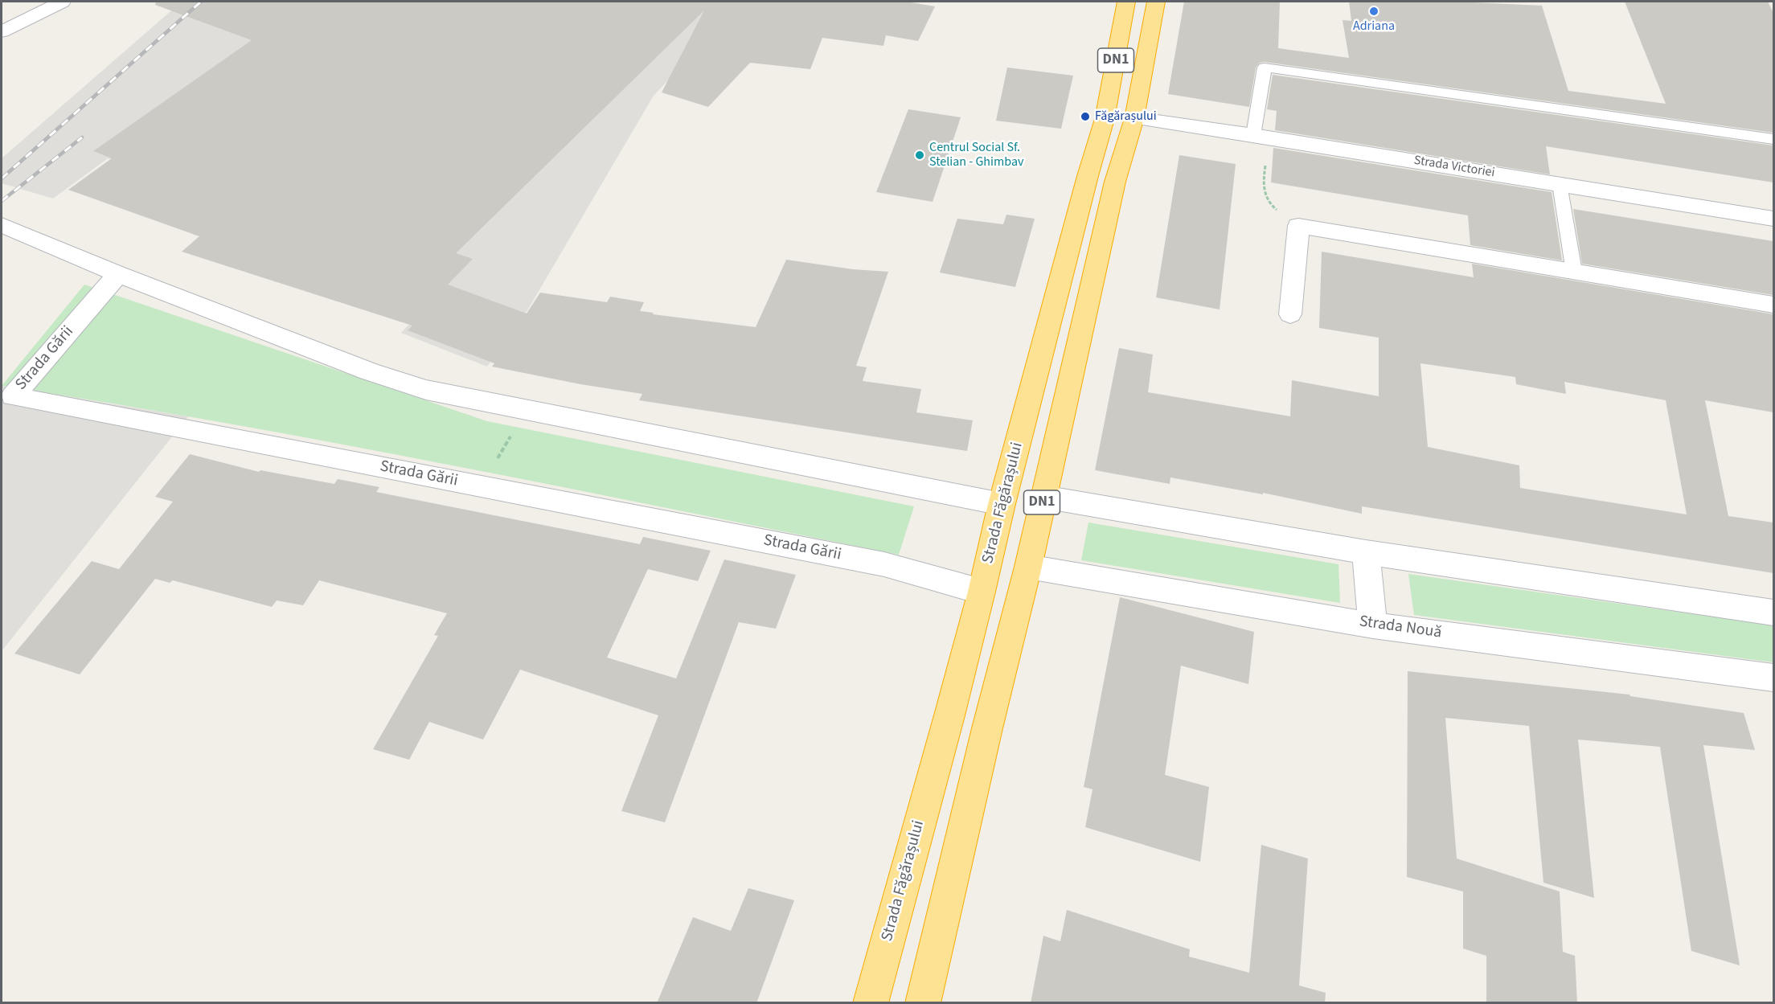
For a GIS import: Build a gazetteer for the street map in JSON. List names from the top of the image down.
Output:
{
  "streets": {
    "highway": ["DN1", "Strada Făgărașului"],
    "street": ["Strada Victoriei", "Strada Gării", "Strada Nouă"]
  },
  "crossings": [
    ["DN1", "Strada Victoriei"],
    ["DN1", "Strada Nouă"],
    ["Strada Gării", "Strada Făgărașului"]
  ],
  "places": ["Adriana", "Făgărașului", "Centrul Social Sf. Stelian - Ghimbav"]
}
